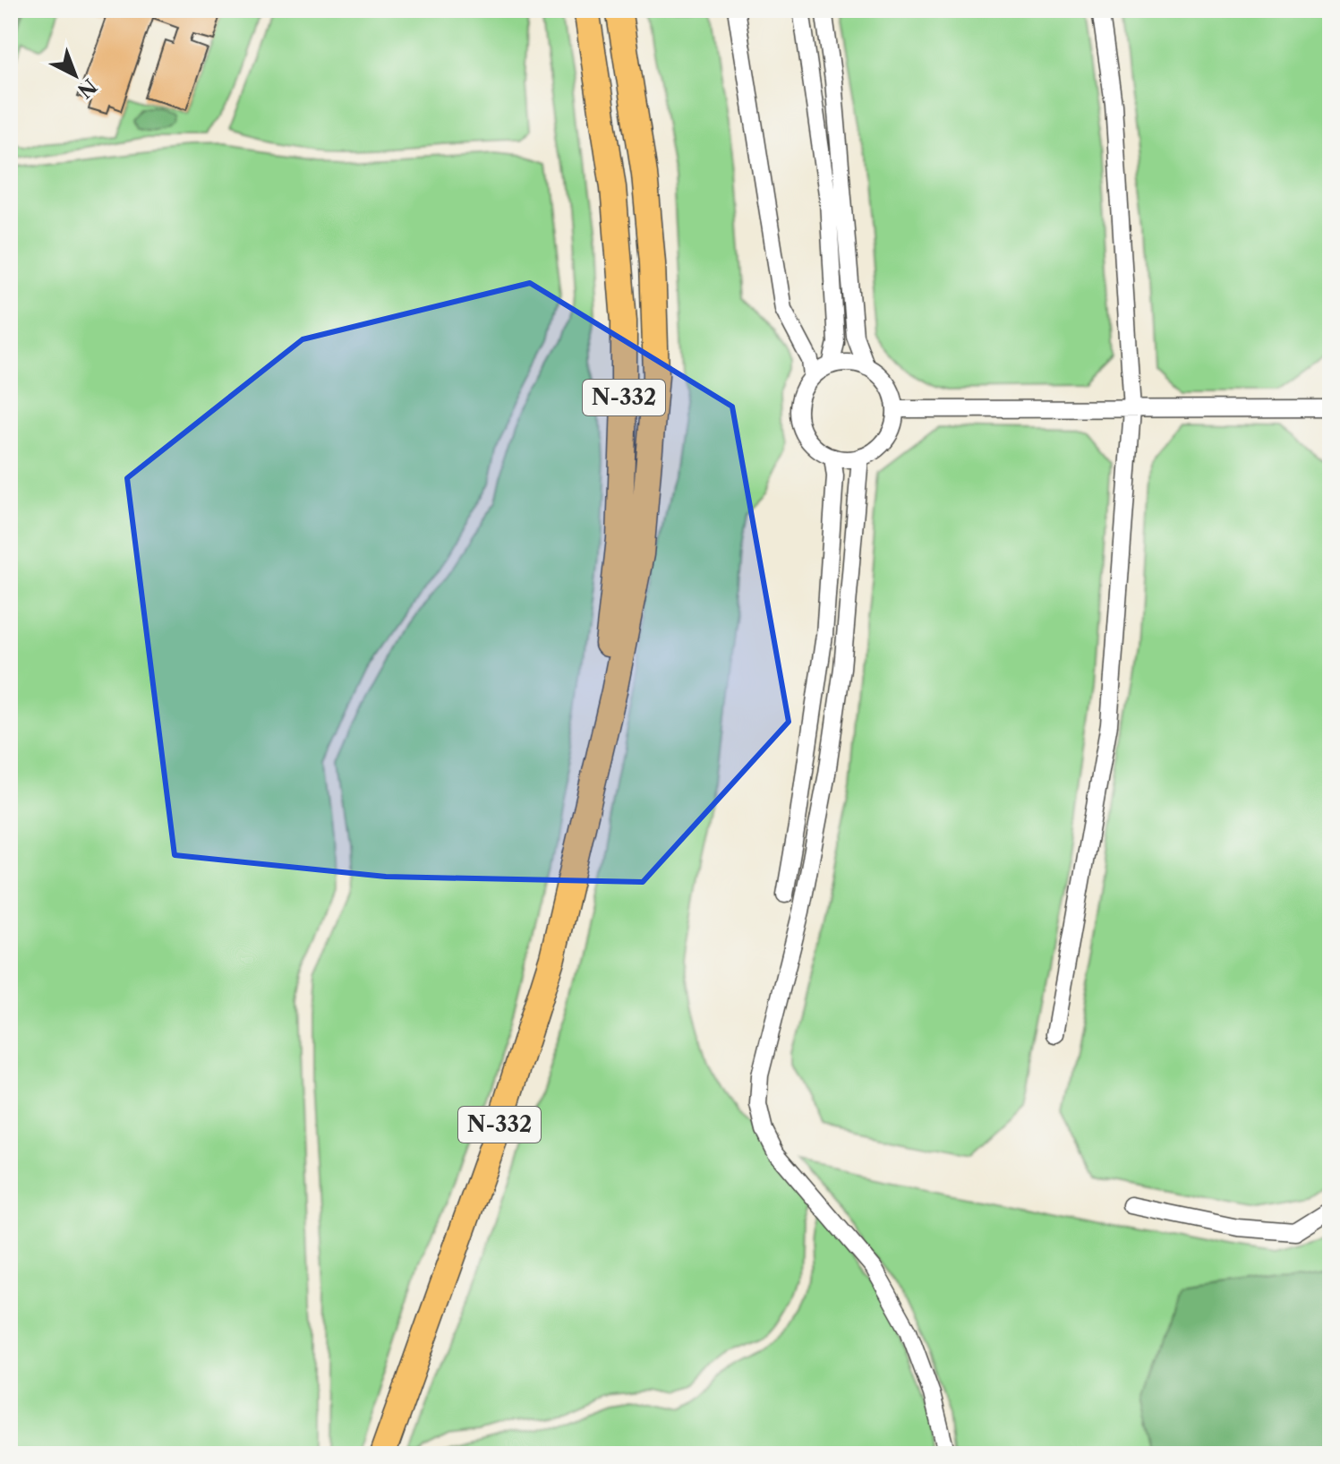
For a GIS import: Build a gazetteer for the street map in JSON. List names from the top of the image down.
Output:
{
  "streets": {
    "highway": ["N-332"]
  },
  "north": "bottom right"
}
